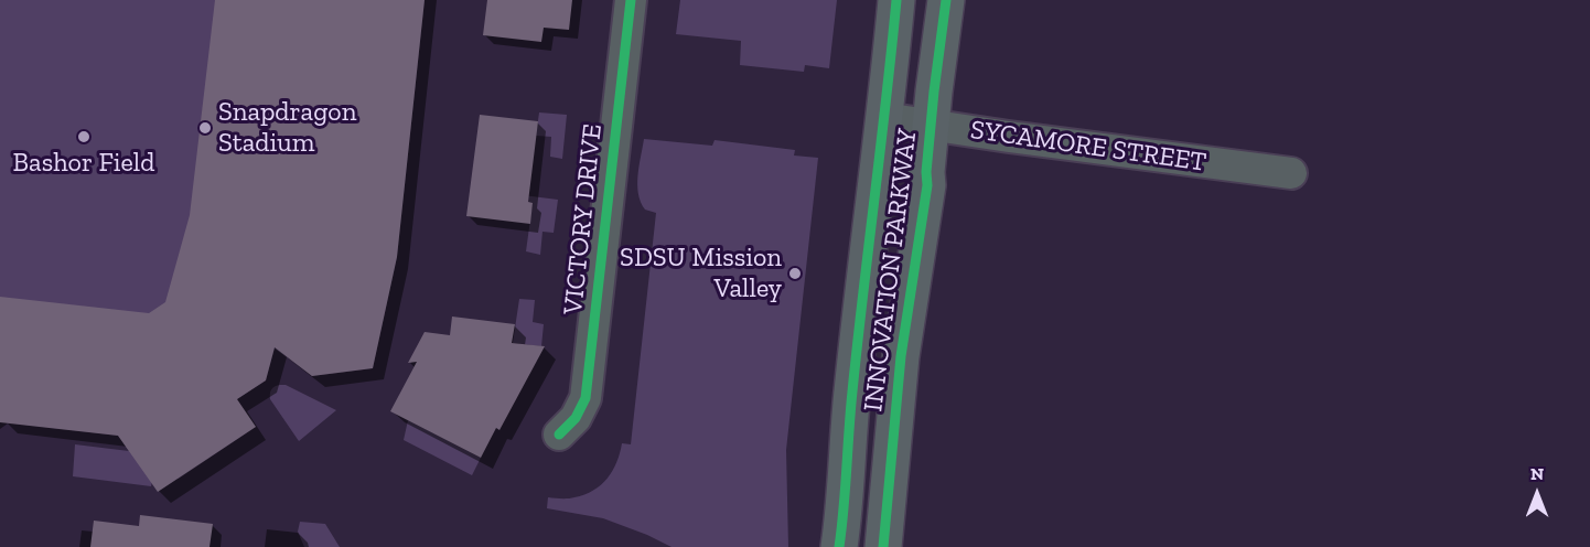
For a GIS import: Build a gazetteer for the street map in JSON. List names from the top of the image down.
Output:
{
  "streets": {
    "main road": ["INNOVATION PARKWAY"],
    "street": ["SYCAMORE STREET", "VICTORY DRIVE"]
  },
  "crossings": [
    ["SYCAMORE STREET", "INNOVATION PARKWAY"]
  ],
  "places": ["Snapdragon Stadium", "Bashor Field", "SDSU Mission Valley"],
  "north": "top"
}
